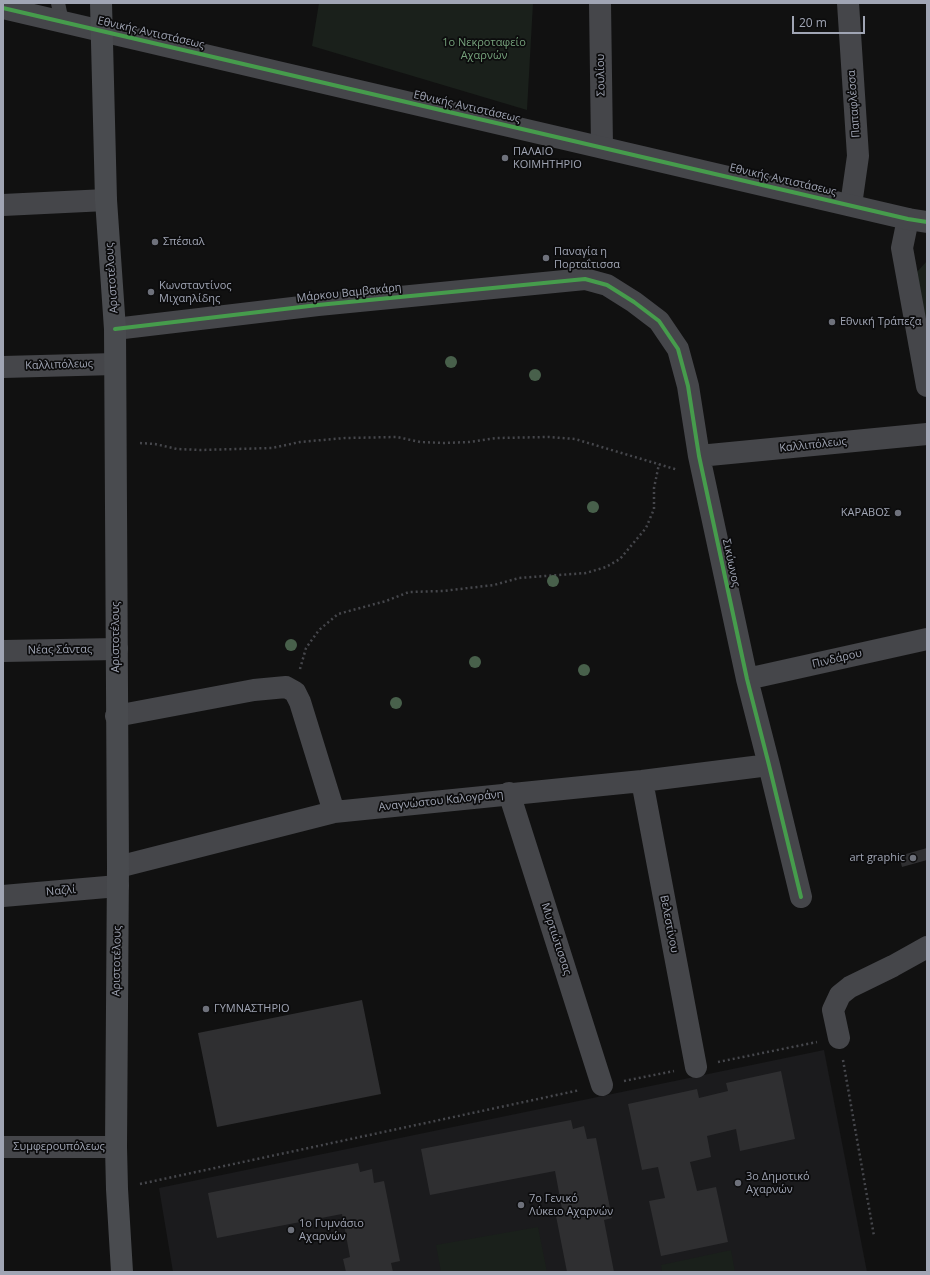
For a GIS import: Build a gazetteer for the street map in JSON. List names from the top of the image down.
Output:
{
  "streets": {
    "main road": ["Αριστοτέλους"],
    "street": [
      "Εθνικής Αντιστάσεως",
      "Σουλίου",
      "Παπαφλέσσα",
      "Μάρκου Βαμβακάρη",
      "Καλλιπόλεως",
      "Σικύωνος",
      "Νέας Σάντας",
      "Πινδάρου",
      "Αναγνώστου Καλογράνη",
      "Ναζλί",
      "Βελεστίνου",
      "Μυρτιώτισσας",
      "Συμφερουπόλεως"
    ]
  },
  "crossings": [
    ["Εθνικής Αντιστάσεως", "Σουλίου"],
    ["Εθνικής Αντιστάσεως", "Παπαφλέσσα"],
    ["Εθνικής Αντιστάσεως", "Αριστοτέλους"],
    ["Αριστοτέλους", "Μάρκου Βαμβακάρη"],
    ["Αριστοτέλους", "Καλλιπόλεως"],
    ["Αριστοτέλους", "Νέας Σάντας"],
    ["Αριστοτέλους", "Αναγνώστου Καλογράνη"],
    ["Αριστοτέλους", "Ναζλί"],
    ["Αριστοτέλους", "Συμφερουπόλεως"],
    ["Μάρκου Βαμβακάρη", "Σικύωνος"],
    ["Καλλιπόλεως", "Σικύωνος"],
    ["Σικύωνος", "Πινδάρου"],
    ["Σικύωνος", "Αναγνώστου Καλογράνη"],
    ["Αναγνώστου Καλογράνη", "Ναζλί"],
    ["Αναγνώστου Καλογράνη", "Βελεστίνου"],
    ["Αναγνώστου Καλογράνη", "Μυρτιώτισσας"]
  ],
  "parks": ["1ο Νεκροταφείο Αχαρνών"],
  "places": [
    "ΠΑΛΑΙΟ ΚΟΙΜΗΤΗΡΙΟ",
    "Σπέσιαλ",
    "Παναγία η Πορταΐτισσα",
    "Κωνσταντίνος Μιχαηλίδης",
    "Εθνική Τράπεζα",
    "ΚΑΡΑΒΟΣ",
    "art graphic",
    "ΓΥΜΝΑΣΤΗΡΙΟ",
    "3ο Δημοτικό Αχαρνών",
    "7ο Γενικό Λύκειο Αχαρνών",
    "1ο Γυμνάσιο Αχαρνών"
  ],
  "scale_bar": "20 m"
}
